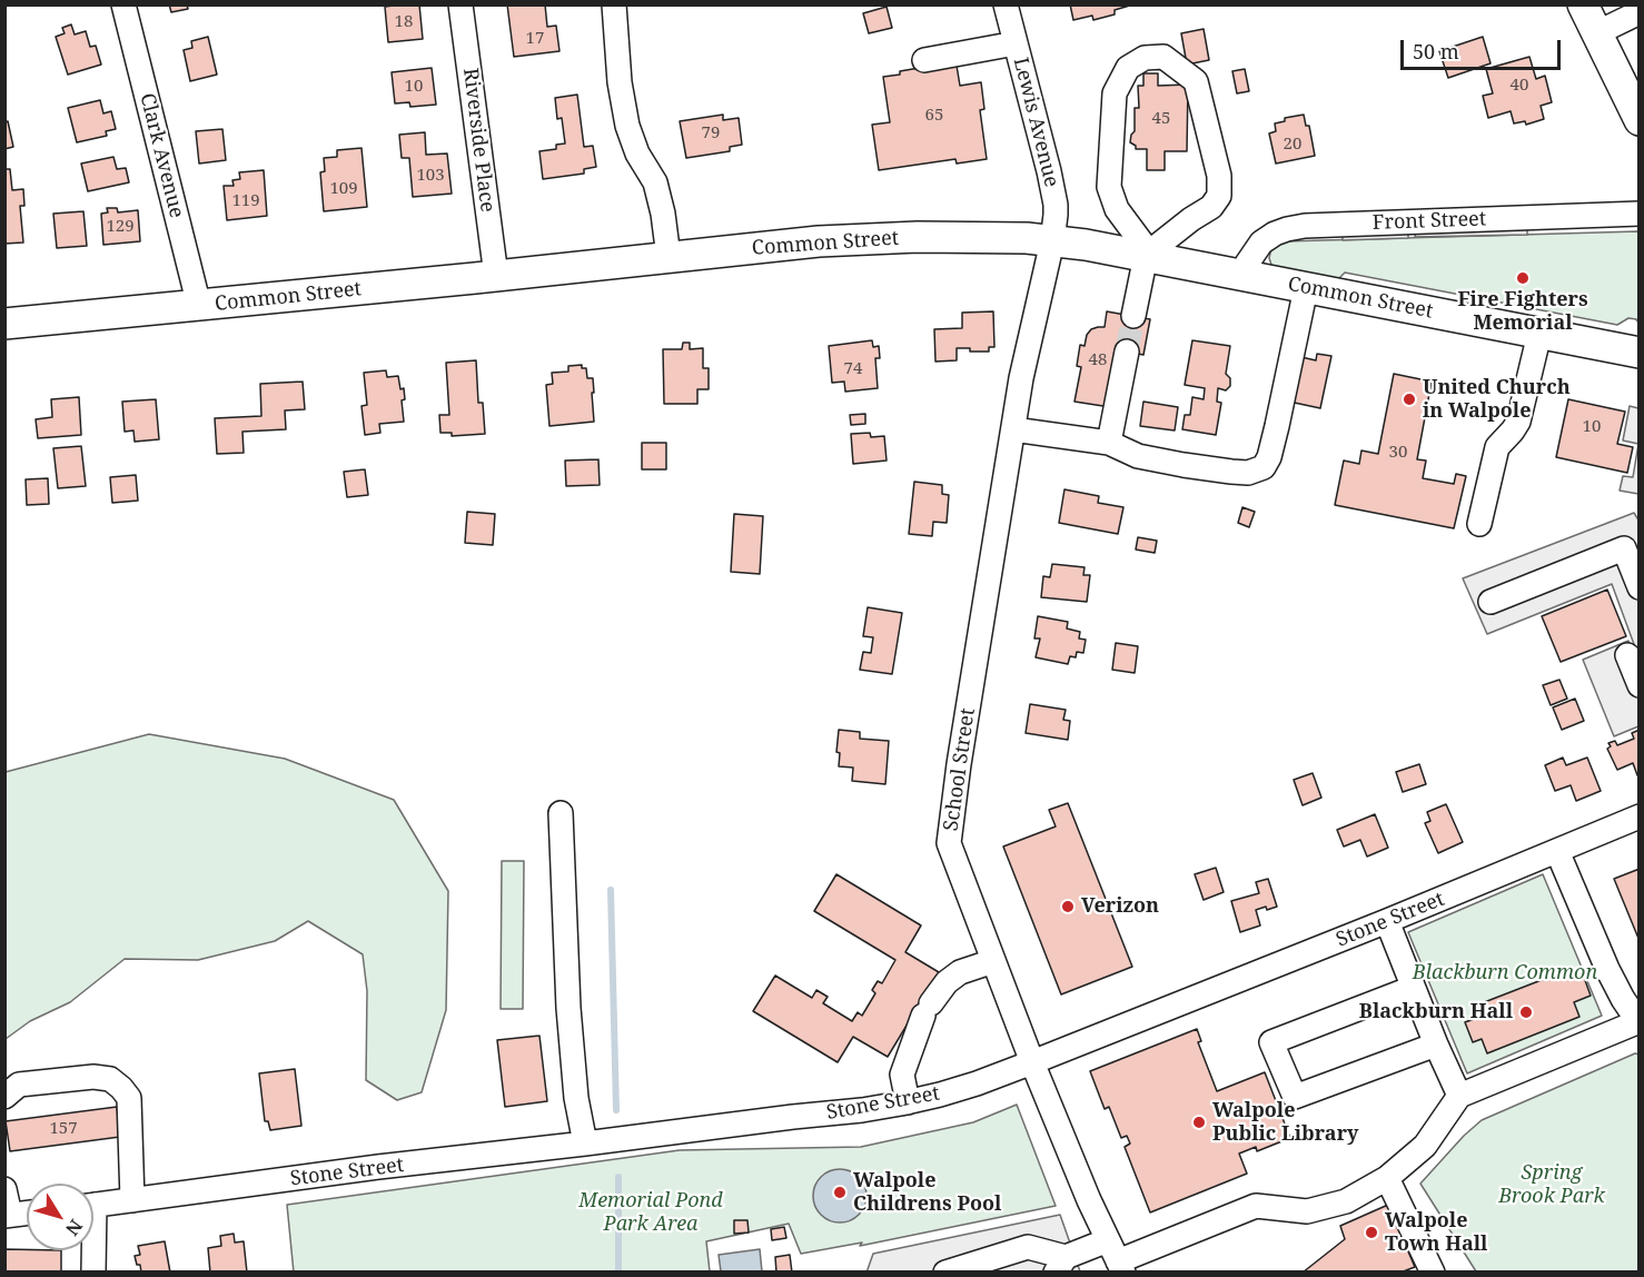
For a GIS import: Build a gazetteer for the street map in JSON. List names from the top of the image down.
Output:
{
  "streets": {
    "main road": ["Common Street"],
    "street": [
      "Lewis Avenue",
      "Riverside Place",
      "Clark Avenue",
      "Front Street",
      "School Street",
      "Stone Street"
    ]
  },
  "crossings": [
    ["Lewis Avenue", "Common Street"],
    ["Lewis Avenue", "School Street"],
    ["Riverside Place", "Common Street"],
    ["Clark Avenue", "Common Street"],
    ["Front Street", "Common Street"],
    ["Common Street", "School Street"],
    ["School Street", "Stone Street"]
  ],
  "parks": ["Blackburn Common", "Spring Brook Park", "Memorial Pond Park Area"],
  "places": [
    "Fire Fighters Memorial",
    "United Church in Walpole",
    "Verizon",
    "Blackburn Hall",
    "Walpole Public Library",
    "Walpole Childrens Pool",
    "Walpole Town Hall"
  ],
  "house_numbers": [
    "18",
    "17",
    "40",
    "10",
    "65",
    "45",
    "79",
    "20",
    "103",
    "109",
    "119",
    "129",
    "48",
    "74",
    "10",
    "30",
    "157"
  ],
  "scale_bar": "50 m",
  "north": "bottom right"
}
